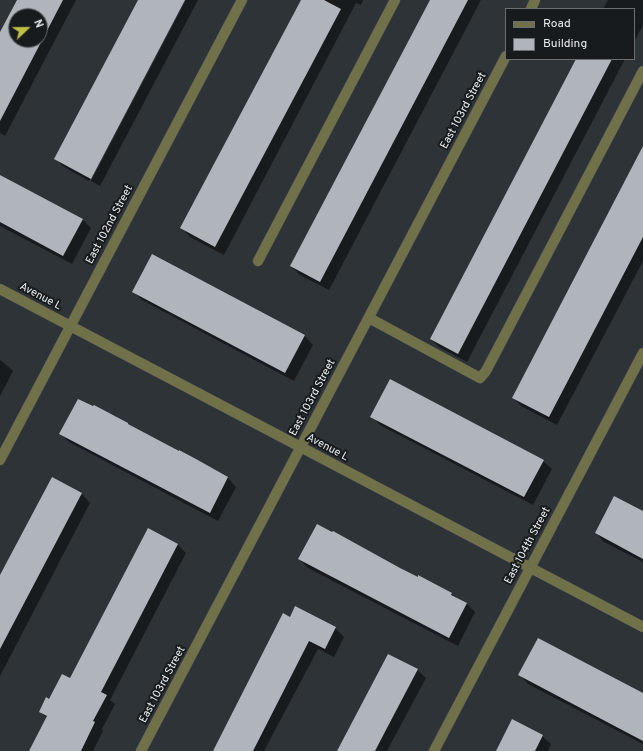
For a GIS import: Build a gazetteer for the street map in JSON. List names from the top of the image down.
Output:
{
  "streets": {
    "street": [
      "East 103rd Street",
      "East 102nd Street",
      "Avenue L",
      "East 104th Street"
    ]
  },
  "crossings": [
    ["East 103rd Street", "Avenue L"],
    ["East 102nd Street", "Avenue L"],
    ["Avenue L", "East 104th Street"]
  ],
  "legend": ["Road", "Building"],
  "north": "right"
}
